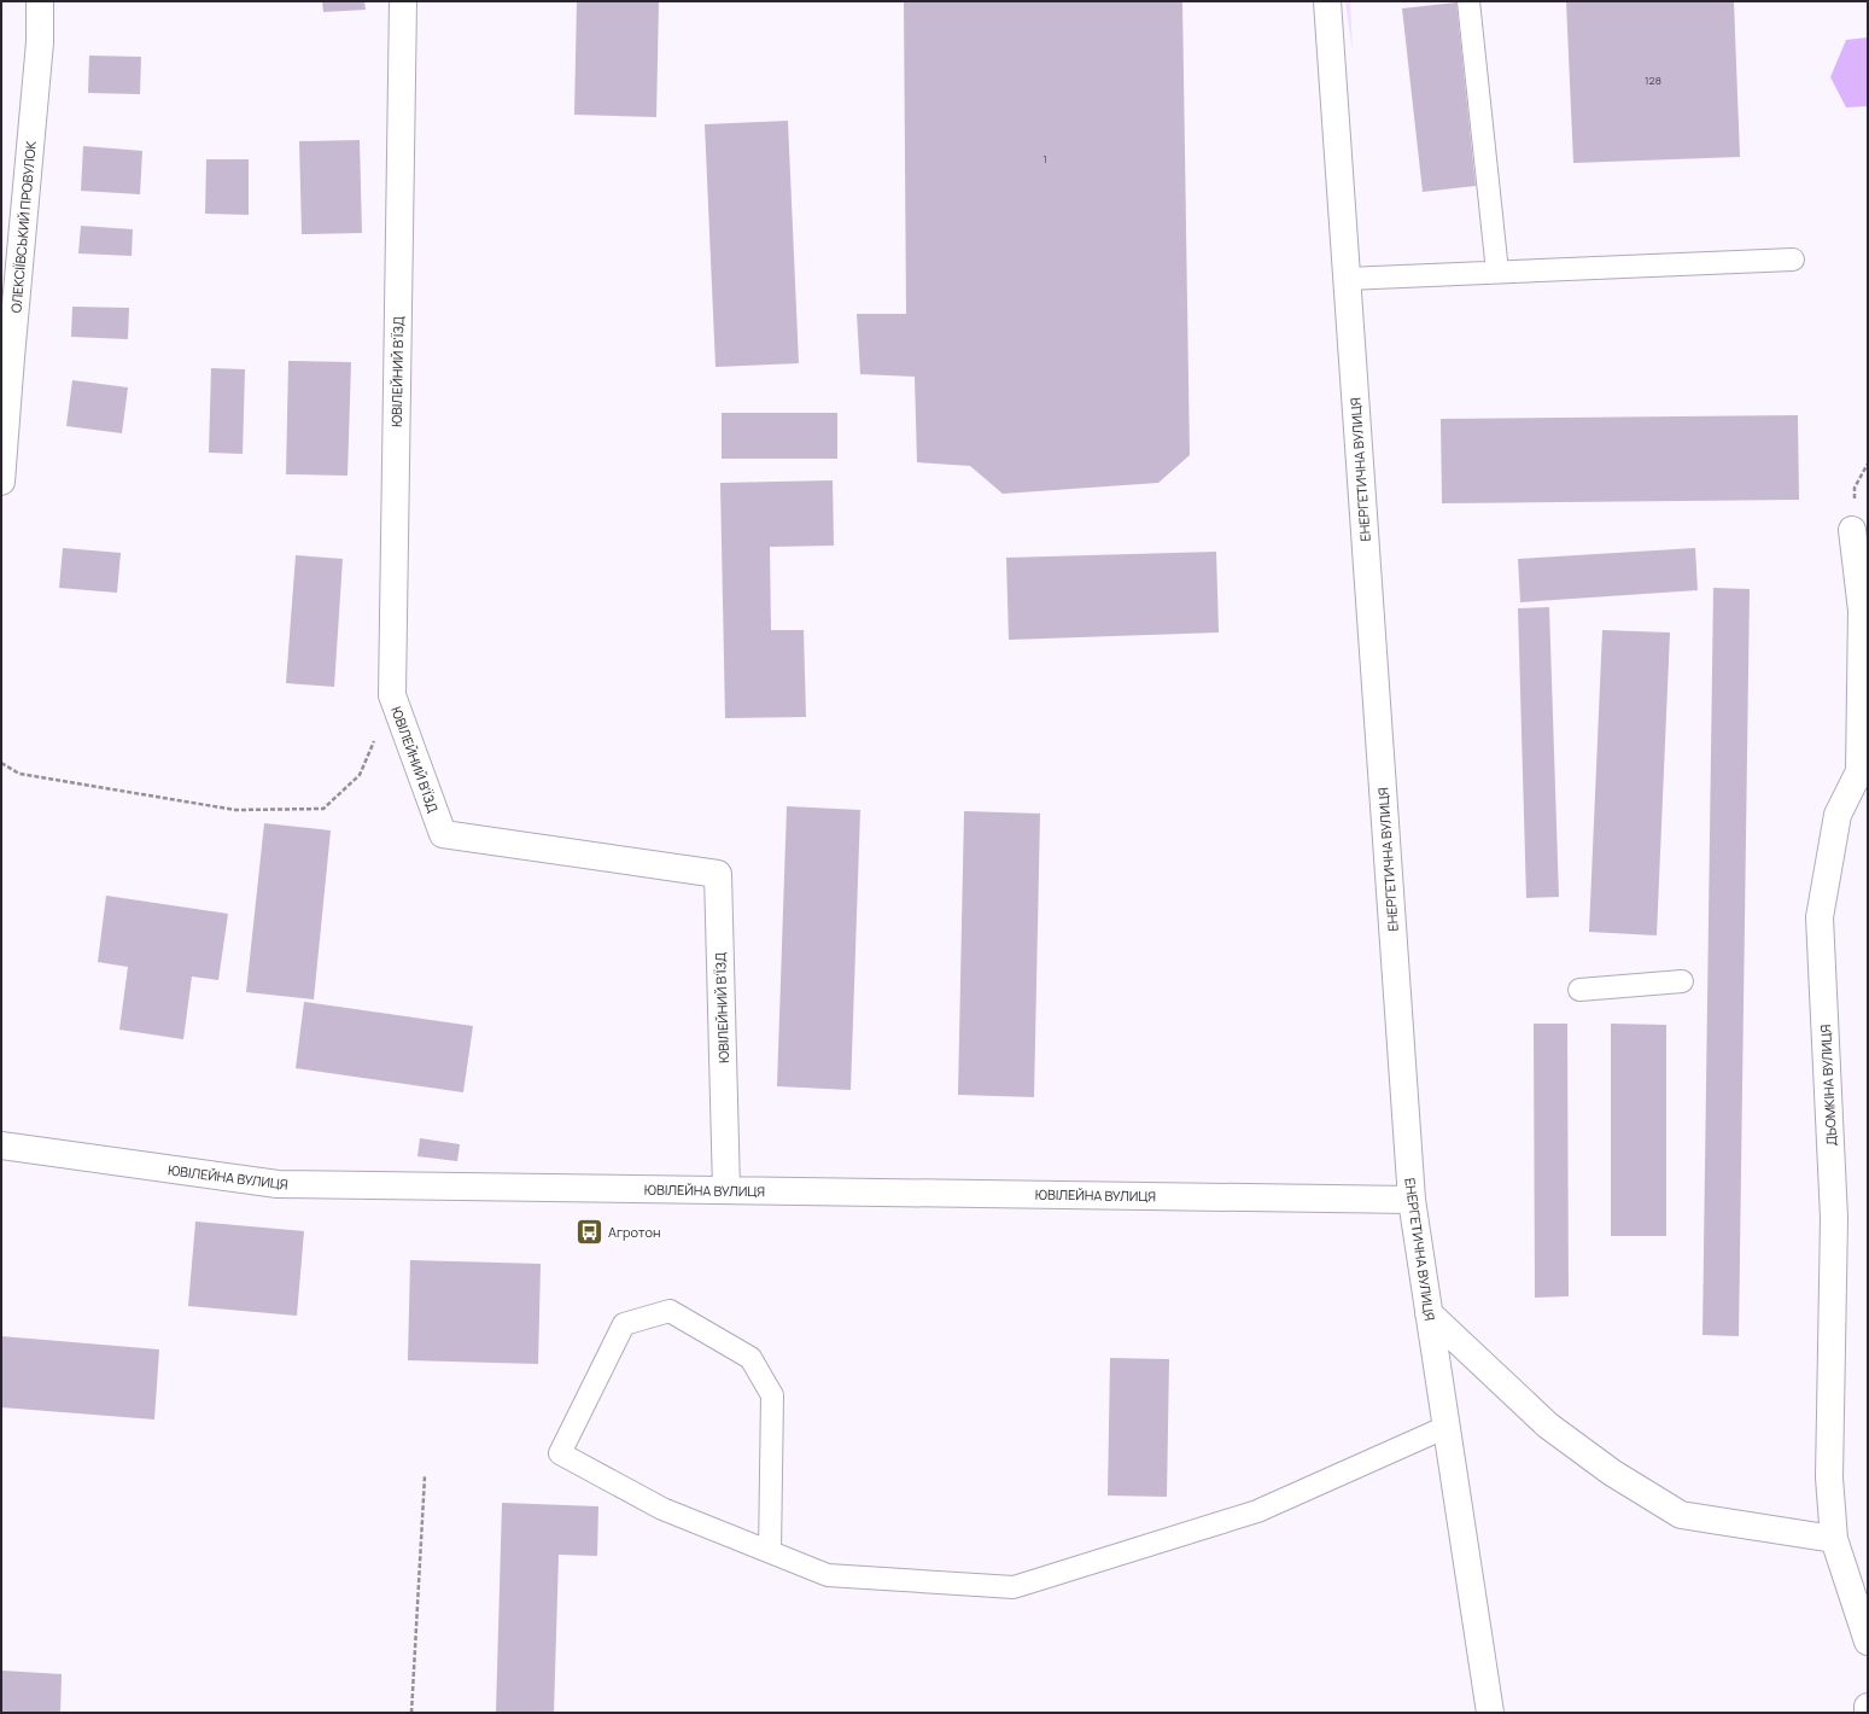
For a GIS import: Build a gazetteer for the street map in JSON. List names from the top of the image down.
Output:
{
  "streets": {
    "street": [
      "ОЛЕКСІЇВСЬКИЙ ПРОВУЛОК",
      "ЮВІЛЕЙНИЙ В'ЇЗД",
      "ЕНЕРГЕТИЧНА ВУЛИЦЯ",
      "ДЬОМКІНА ВУЛИЦЯ",
      "ЮВІЛЕЙНА ВУЛИЦЯ"
    ]
  },
  "crossings": [
    ["ЮВІЛЕЙНИЙ В'ЇЗД", "ЮВІЛЕЙНА ВУЛИЦЯ"],
    ["ЕНЕРГЕТИЧНА ВУЛИЦЯ", "ЮВІЛЕЙНА ВУЛИЦЯ"]
  ],
  "places": {
    "bus stop": ["Агротон"]
  },
  "house_numbers": ["128", "1"]
}
